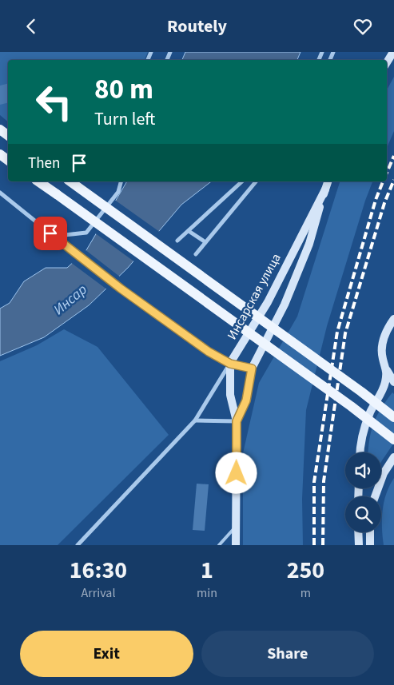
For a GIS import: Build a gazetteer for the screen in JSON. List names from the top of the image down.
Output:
{
  "streets": {
    "street": ["Инсарская улица"]
  },
  "water": ["Инсар"],
  "page": {
    "header": "Routely",
    "turn": ["80 m", "Turn left"],
    "then": "Then",
    "eta": [
      "16:30",
      "Arrival",
      "1",
      "min",
      "250",
      "m"
    ],
    "buttons": ["Exit", "Share"]
  }
}
